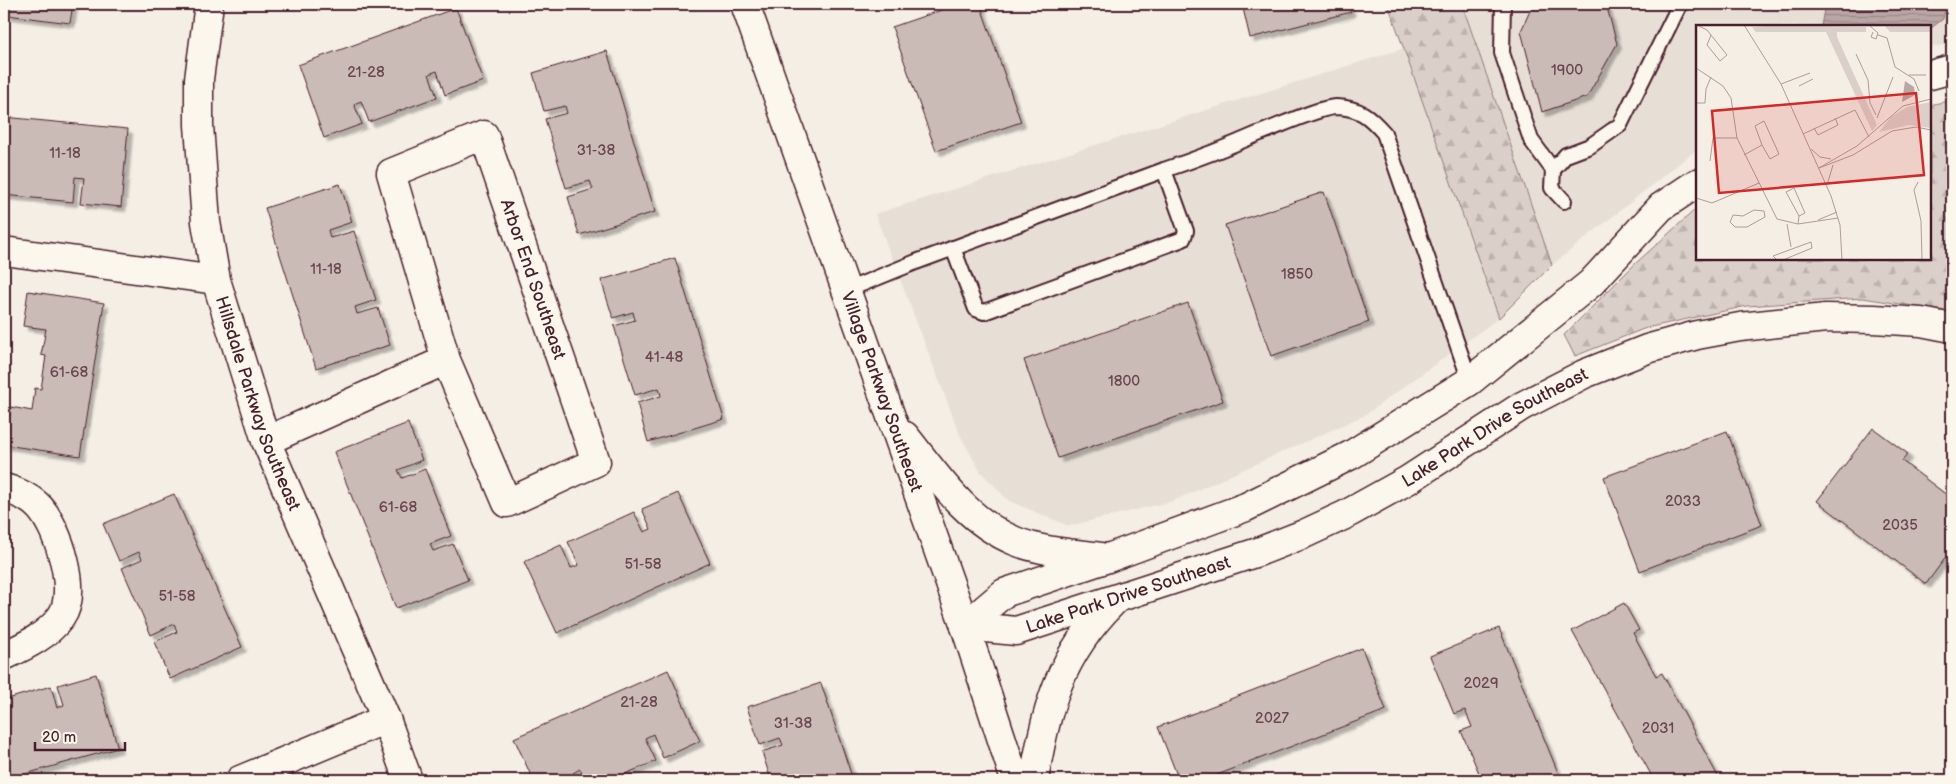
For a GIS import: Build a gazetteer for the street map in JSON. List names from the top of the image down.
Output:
{
  "streets": {
    "street": [
      "Arbor End Southeast",
      "Village Parkway Southeast",
      "Hillsdale Parkway Southeast",
      "Lake Park Drive Southeast"
    ]
  },
  "crossings": [
    ["Village Parkway Southeast", "Lake Park Drive Southeast"]
  ],
  "house_numbers": [
    "1900",
    "21-28",
    "31-38",
    "11-18",
    "11-18",
    "1850",
    "41-48",
    "61-68",
    "1800",
    "2033",
    "61-68",
    "2035",
    "51-58",
    "51-58",
    "2029",
    "21-28",
    "2027",
    "31-38",
    "2031"
  ],
  "scale_bar": "20 m"
}
